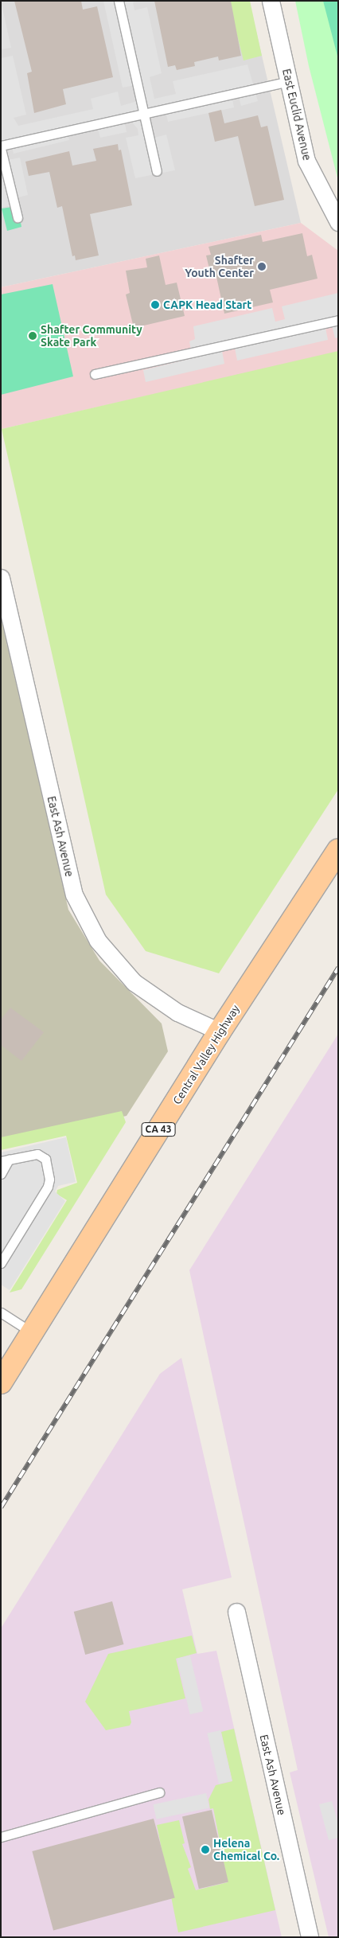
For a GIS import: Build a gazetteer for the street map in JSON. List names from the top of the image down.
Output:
{
  "streets": {
    "main road": ["Central Valley Highway", "CA 43"],
    "street": ["East Euclid Avenue", "East Ash Avenue"]
  },
  "crossings": [
    ["East Ash Avenue", "Central Valley Highway"]
  ],
  "places": [
    "Shafter Youth Center",
    "CAPK Head Start",
    "Shafter Community Skate Park",
    "Helena Chemical Co."
  ]
}
